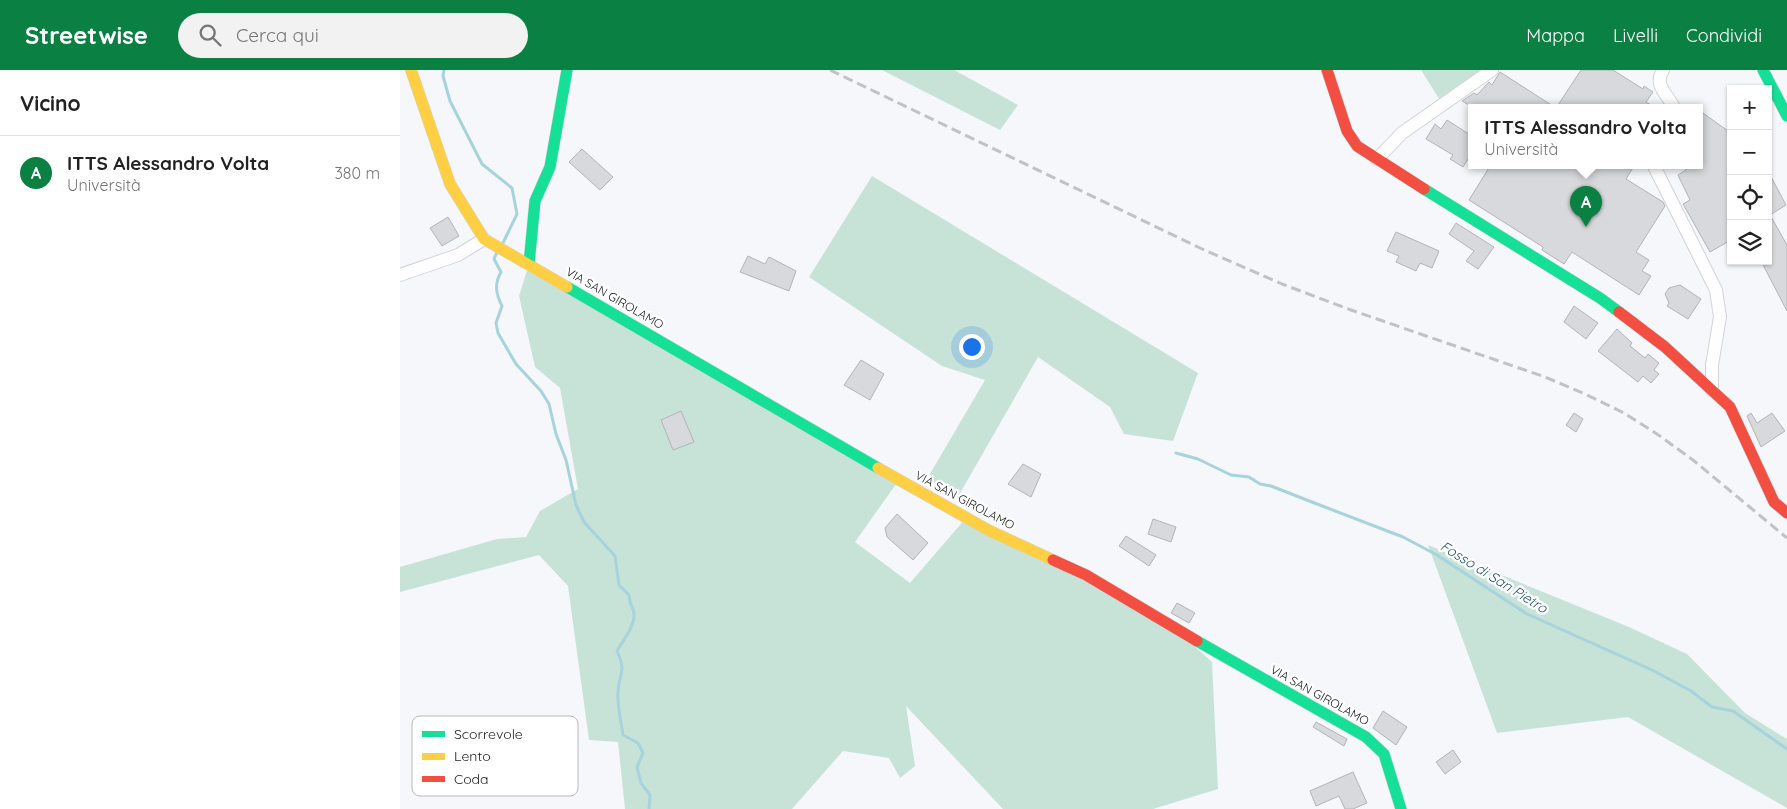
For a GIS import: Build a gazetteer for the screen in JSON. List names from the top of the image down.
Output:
{
  "streets": {
    "street": ["VIA SAN GIROLAMO"]
  },
  "water": ["Fosso di San Pietro"],
  "legend": ["Scorrevole", "Lento", "Coda"],
  "page": {
    "header": "Streetwise",
    "search": "Cerca qui",
    "nav": ["Mappa", "Livelli", "Condividi"],
    "heading": "Vicino",
    "map_buttons": ["+", "−"],
    "popup": ["ITTS Alessandro Volta", "Università"],
    "list": [
      {
        "mark": "A",
        "name": "ITTS Alessandro Volta",
        "note": "Università",
        "value": "380 m"
      }
    ],
    "pins": "A"
  }
}
